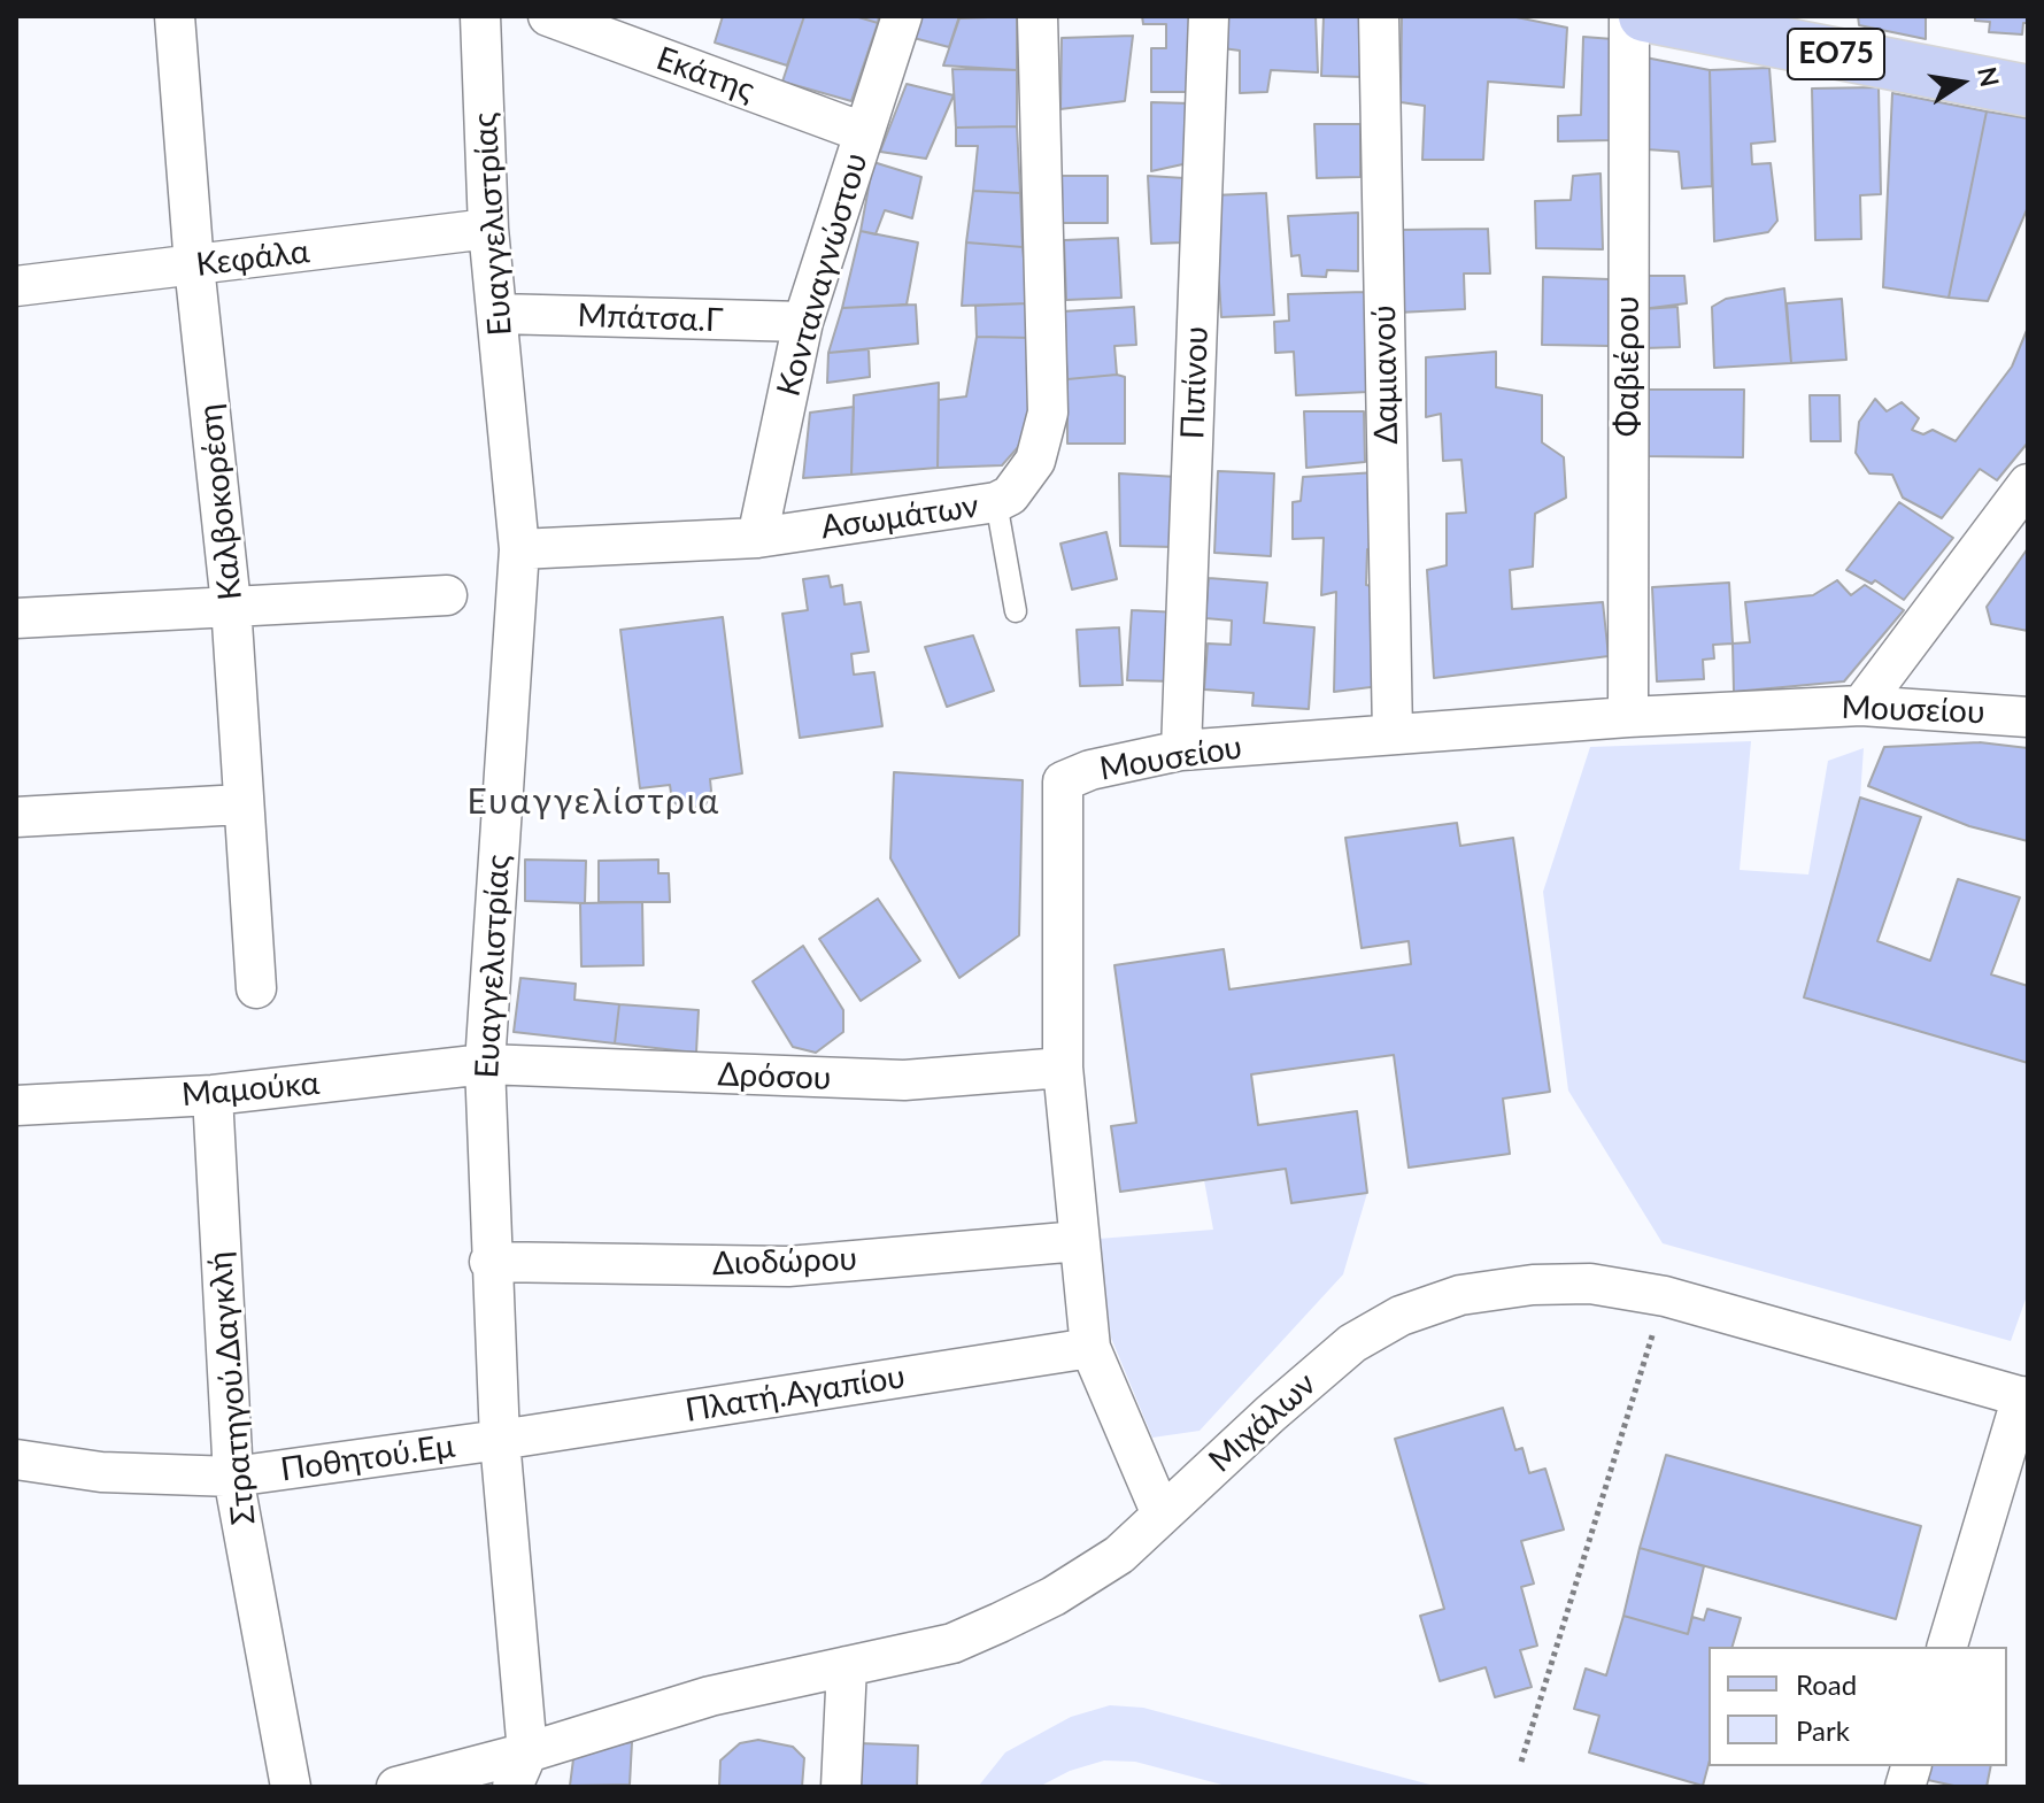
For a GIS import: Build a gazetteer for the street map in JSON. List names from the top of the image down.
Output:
{
  "streets": {
    "main road": ["ΕΟ75"],
    "street": [
      "Εκάτης",
      "Ευαγγελιστρίας",
      "Κεφάλα",
      "Κονταναγνώστου",
      "Μπάτσα.Γ",
      "Φαβιέρου",
      "Δαμιανού",
      "Πιπίνου",
      "Καλβοκορέση",
      "Ασωμάτων",
      "Μουσείου",
      "Δρόσου",
      "Μαμούκα",
      "Διοδώρου",
      "Στρατηγού.Δαγκλή",
      "Πλατή.Αγαπίου",
      "Μιχάλων",
      "Ποθητού.Εμ"
    ]
  },
  "crossings": [
    ["Εκάτης", "Κονταναγνώστου"],
    ["Ευαγγελιστρίας", "Κεφάλα"],
    ["Ευαγγελιστρίας", "Μπάτσα.Γ"],
    ["Ευαγγελιστρίας", "Ασωμάτων"],
    ["Ευαγγελιστρίας", "Δρόσου"],
    ["Ευαγγελιστρίας", "Μαμούκα"],
    ["Ευαγγελιστρίας", "Διοδώρου"],
    ["Ευαγγελιστρίας", "Πλατή.Αγαπίου"],
    ["Ευαγγελιστρίας", "Μιχάλων"],
    ["Ευαγγελιστρίας", "Ποθητού.Εμ"],
    ["Κεφάλα", "Καλβοκορέση"],
    ["Κονταναγνώστου", "Μπάτσα.Γ"],
    ["Κονταναγνώστου", "Ασωμάτων"],
    ["Φαβιέρου", "Μουσείου"],
    ["Δαμιανού", "Μουσείου"],
    ["Πιπίνου", "Μουσείου"],
    ["Μουσείου", "Δρόσου"],
    ["Μουσείου", "Διοδώρου"],
    ["Μουσείου", "Πλατή.Αγαπίου"],
    ["Μουσείου", "Μιχάλων"],
    ["Δρόσου", "Μαμούκα"],
    ["Μαμούκα", "Στρατηγού.Δαγκλή"],
    ["Στρατηγού.Δαγκλή", "Ποθητού.Εμ"],
    ["Πλατή.Αγαπίου", "Ποθητού.Εμ"]
  ],
  "districts": ["Ευαγγελίστρια"],
  "legend": ["Road", "Park"],
  "north": "right"
}
